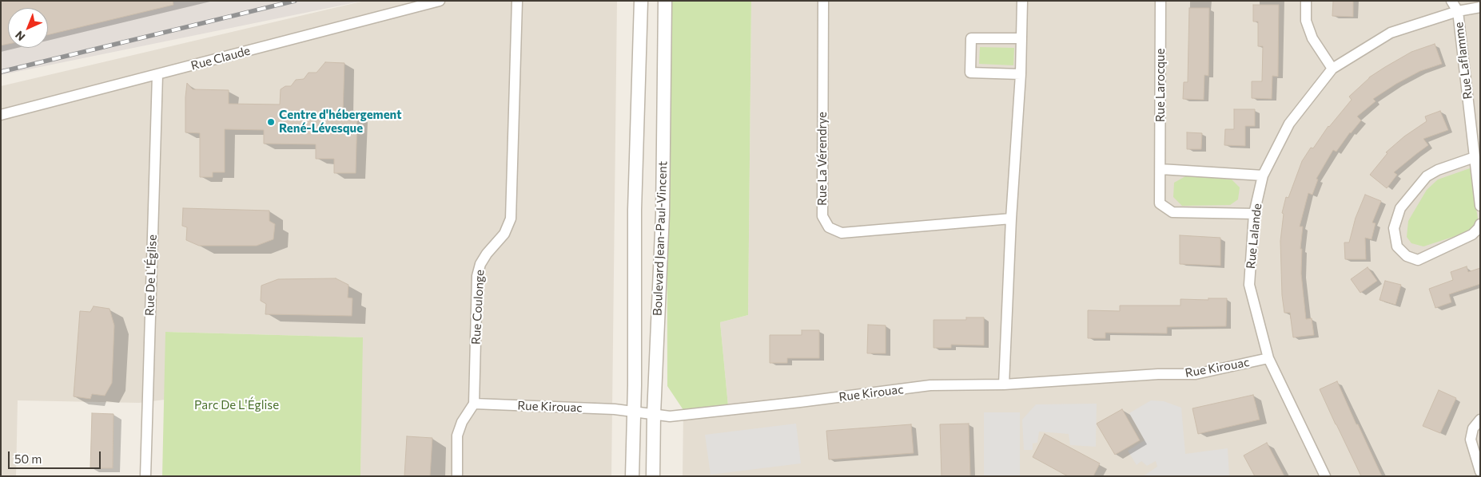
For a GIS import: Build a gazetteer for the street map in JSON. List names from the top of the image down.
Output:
{
  "streets": {
    "street": [
      "Rue Claude",
      "Rue Laflamme",
      "Rue Larocque",
      "Rue La Vérendrye",
      "Rue Lalande",
      "Boulevard Jean-Paul-Vincent",
      "Rue De L'Église",
      "Rue Coulonge",
      "Rue Kirouac"
    ]
  },
  "crossings": [
    ["Rue Claude", "Rue De L'Église"],
    ["Rue Laflamme", "Rue Lalande"],
    ["Rue Larocque", "Rue Lalande"],
    ["Rue Lalande", "Rue Kirouac"],
    ["Boulevard Jean-Paul-Vincent", "Rue Kirouac"],
    ["Rue Coulonge", "Rue Kirouac"]
  ],
  "parks": ["Parc De L'Église"],
  "places": ["Centre d'hébergement René-Lévesque"],
  "scale_bar": "50 m",
  "north": "bottom left"
}
